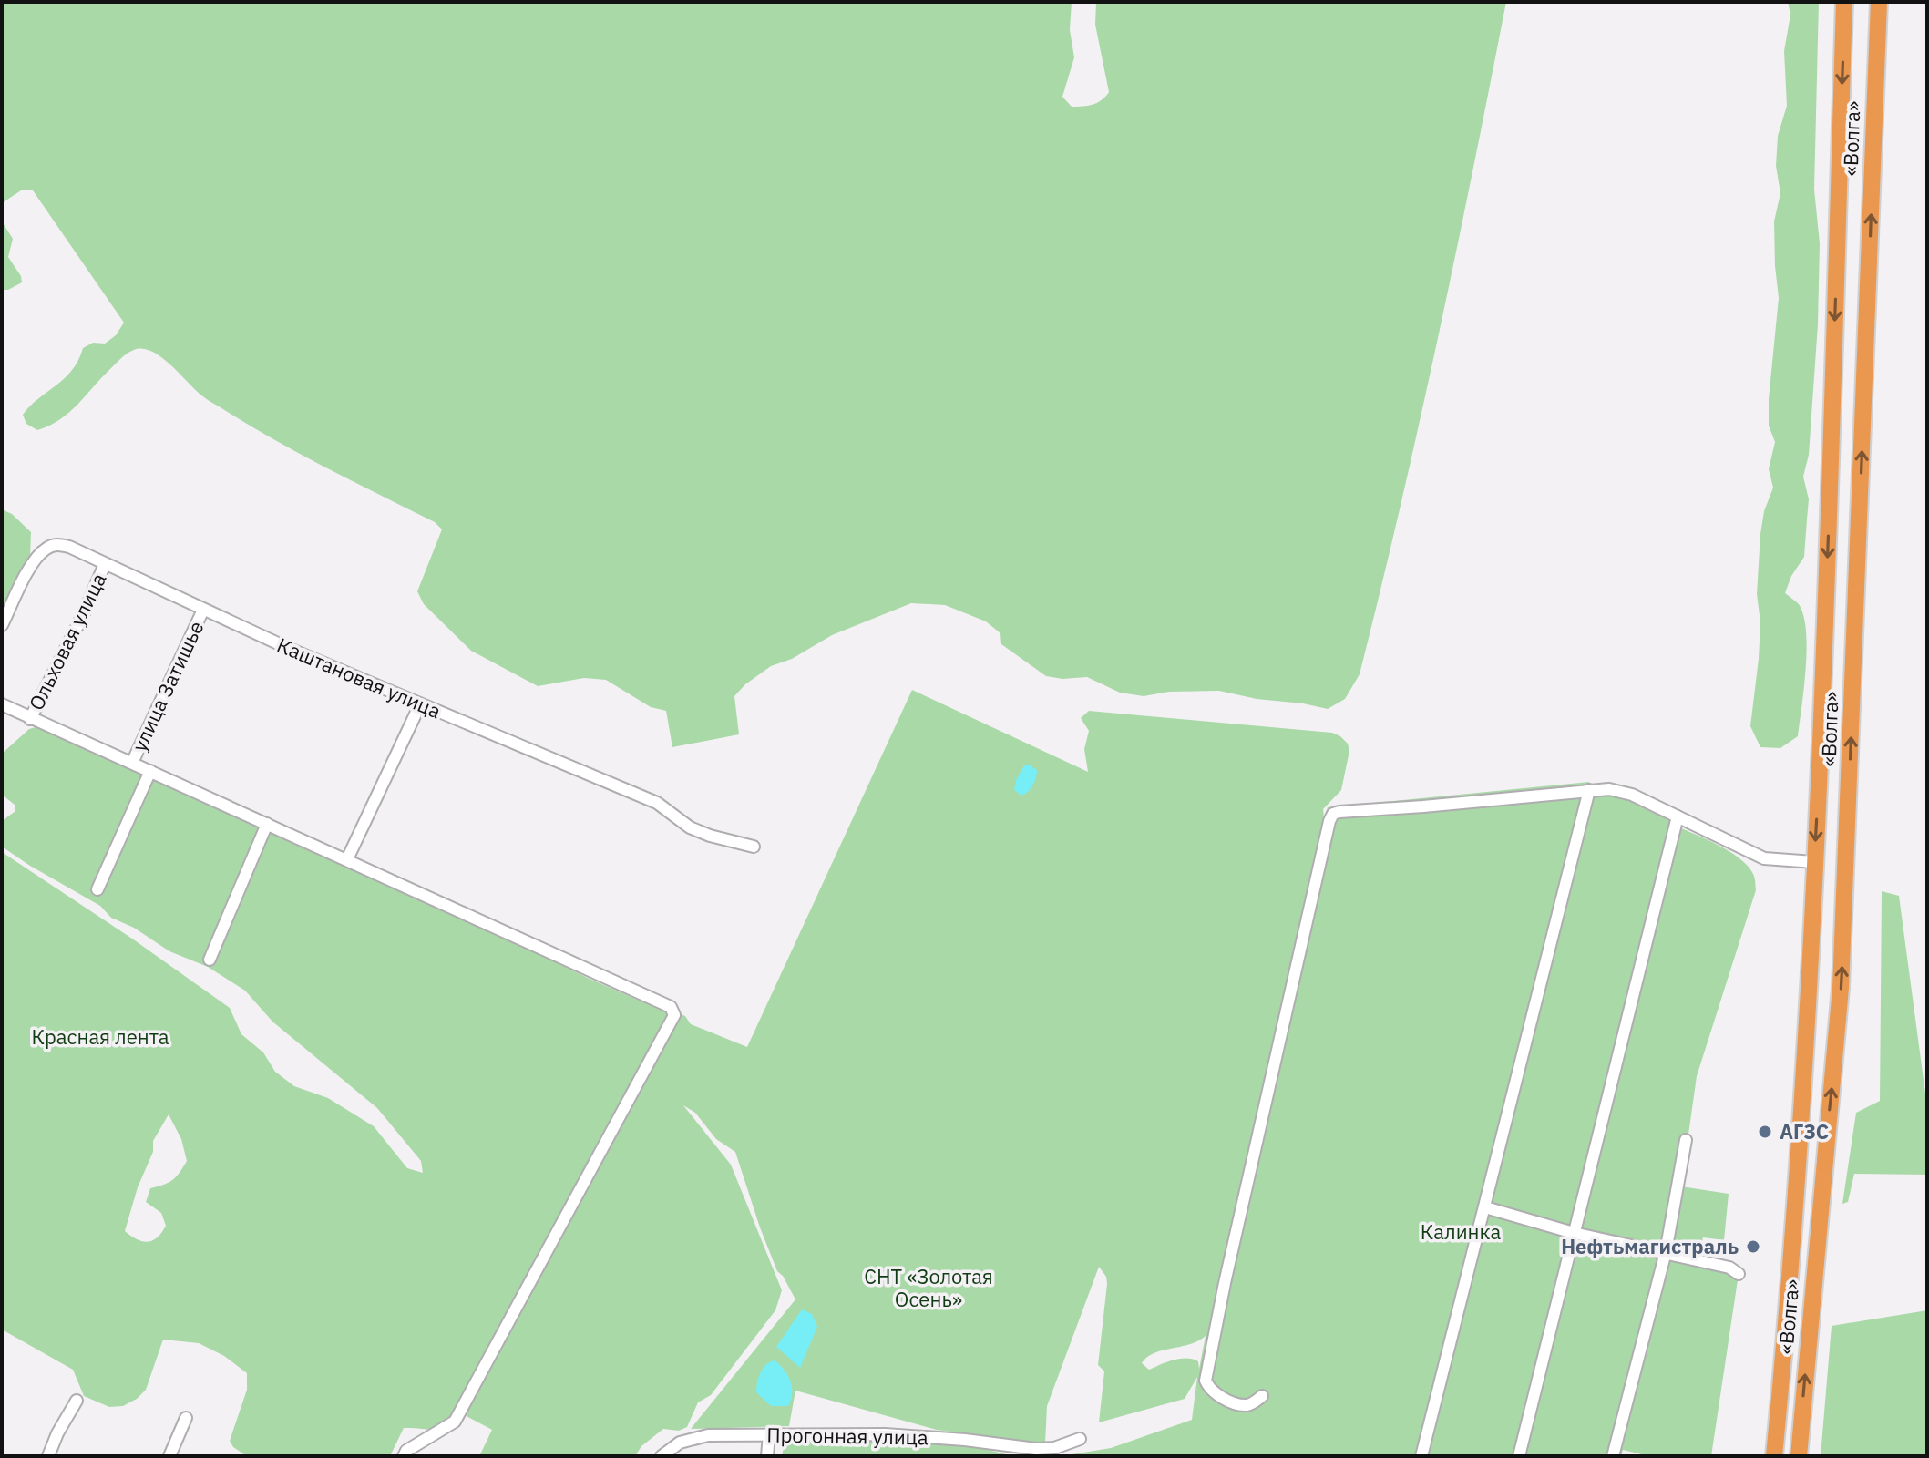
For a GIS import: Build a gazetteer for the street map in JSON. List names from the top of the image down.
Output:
{
  "streets": {
    "highway": ["«Волга»"],
    "street": [
      "Ольховая улица",
      "Каштановая улица",
      "улица Затишье",
      "Прогонная улица"
    ]
  },
  "crossings": [
    ["Ольховая улица", "Каштановая улица"],
    ["Каштановая улица", "улица Затишье"]
  ],
  "parks": ["Красная лента", "Калинка", "СНТ «Золотая Осень»"],
  "places": ["АГЗС", "Нефтьмагистраль"]
}
